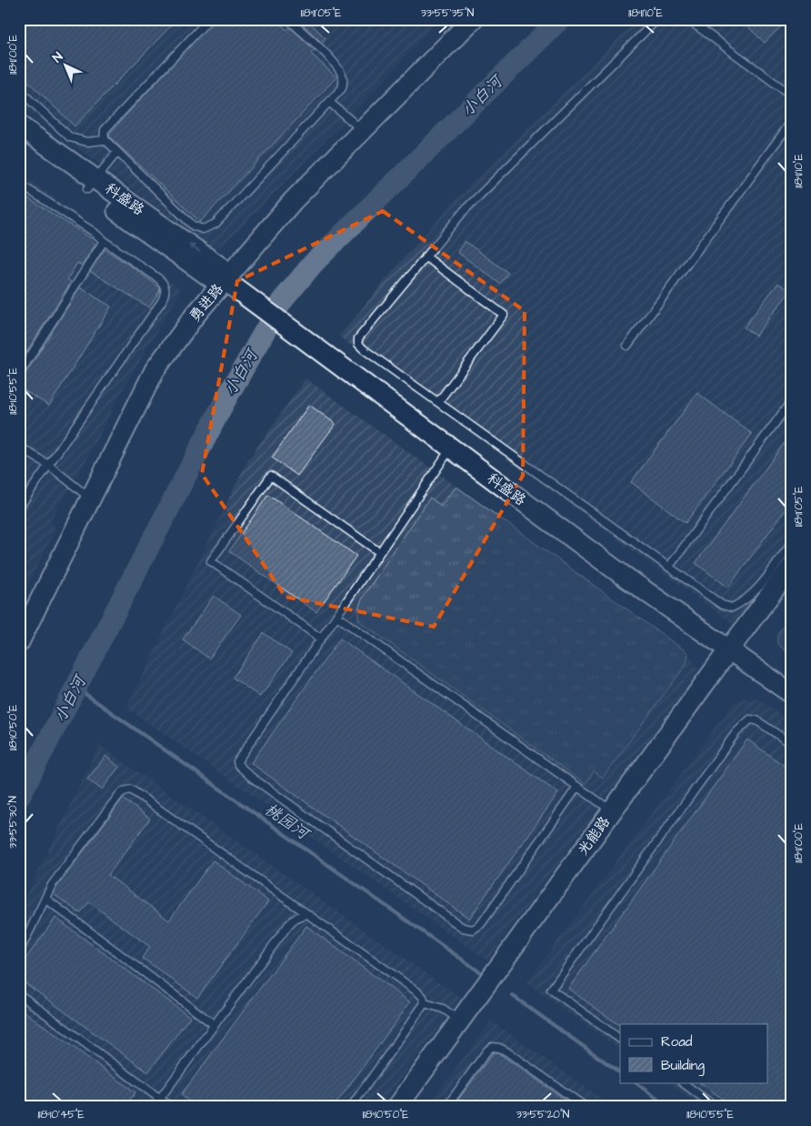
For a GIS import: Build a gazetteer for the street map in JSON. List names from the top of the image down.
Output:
{
  "streets": {
    "street": ["科盛路", "勇进路", "光能路"]
  },
  "crossings": [
    ["科盛路", "勇进路"],
    ["科盛路", "光能路"]
  ],
  "water": ["小白河", "桃园河"],
  "legend": ["Road", "Building"],
  "north": "top left",
  "coordinates": [
    "118°11'05\"E",
    "33°55'35\"N",
    "118°11'10\"E",
    "118°11'00\"E",
    "118°10'55\"E",
    "118°10'50\"E",
    "33°55'30\"N",
    "118°10'45\"E",
    "33°55'20\"N"
  ]
}
